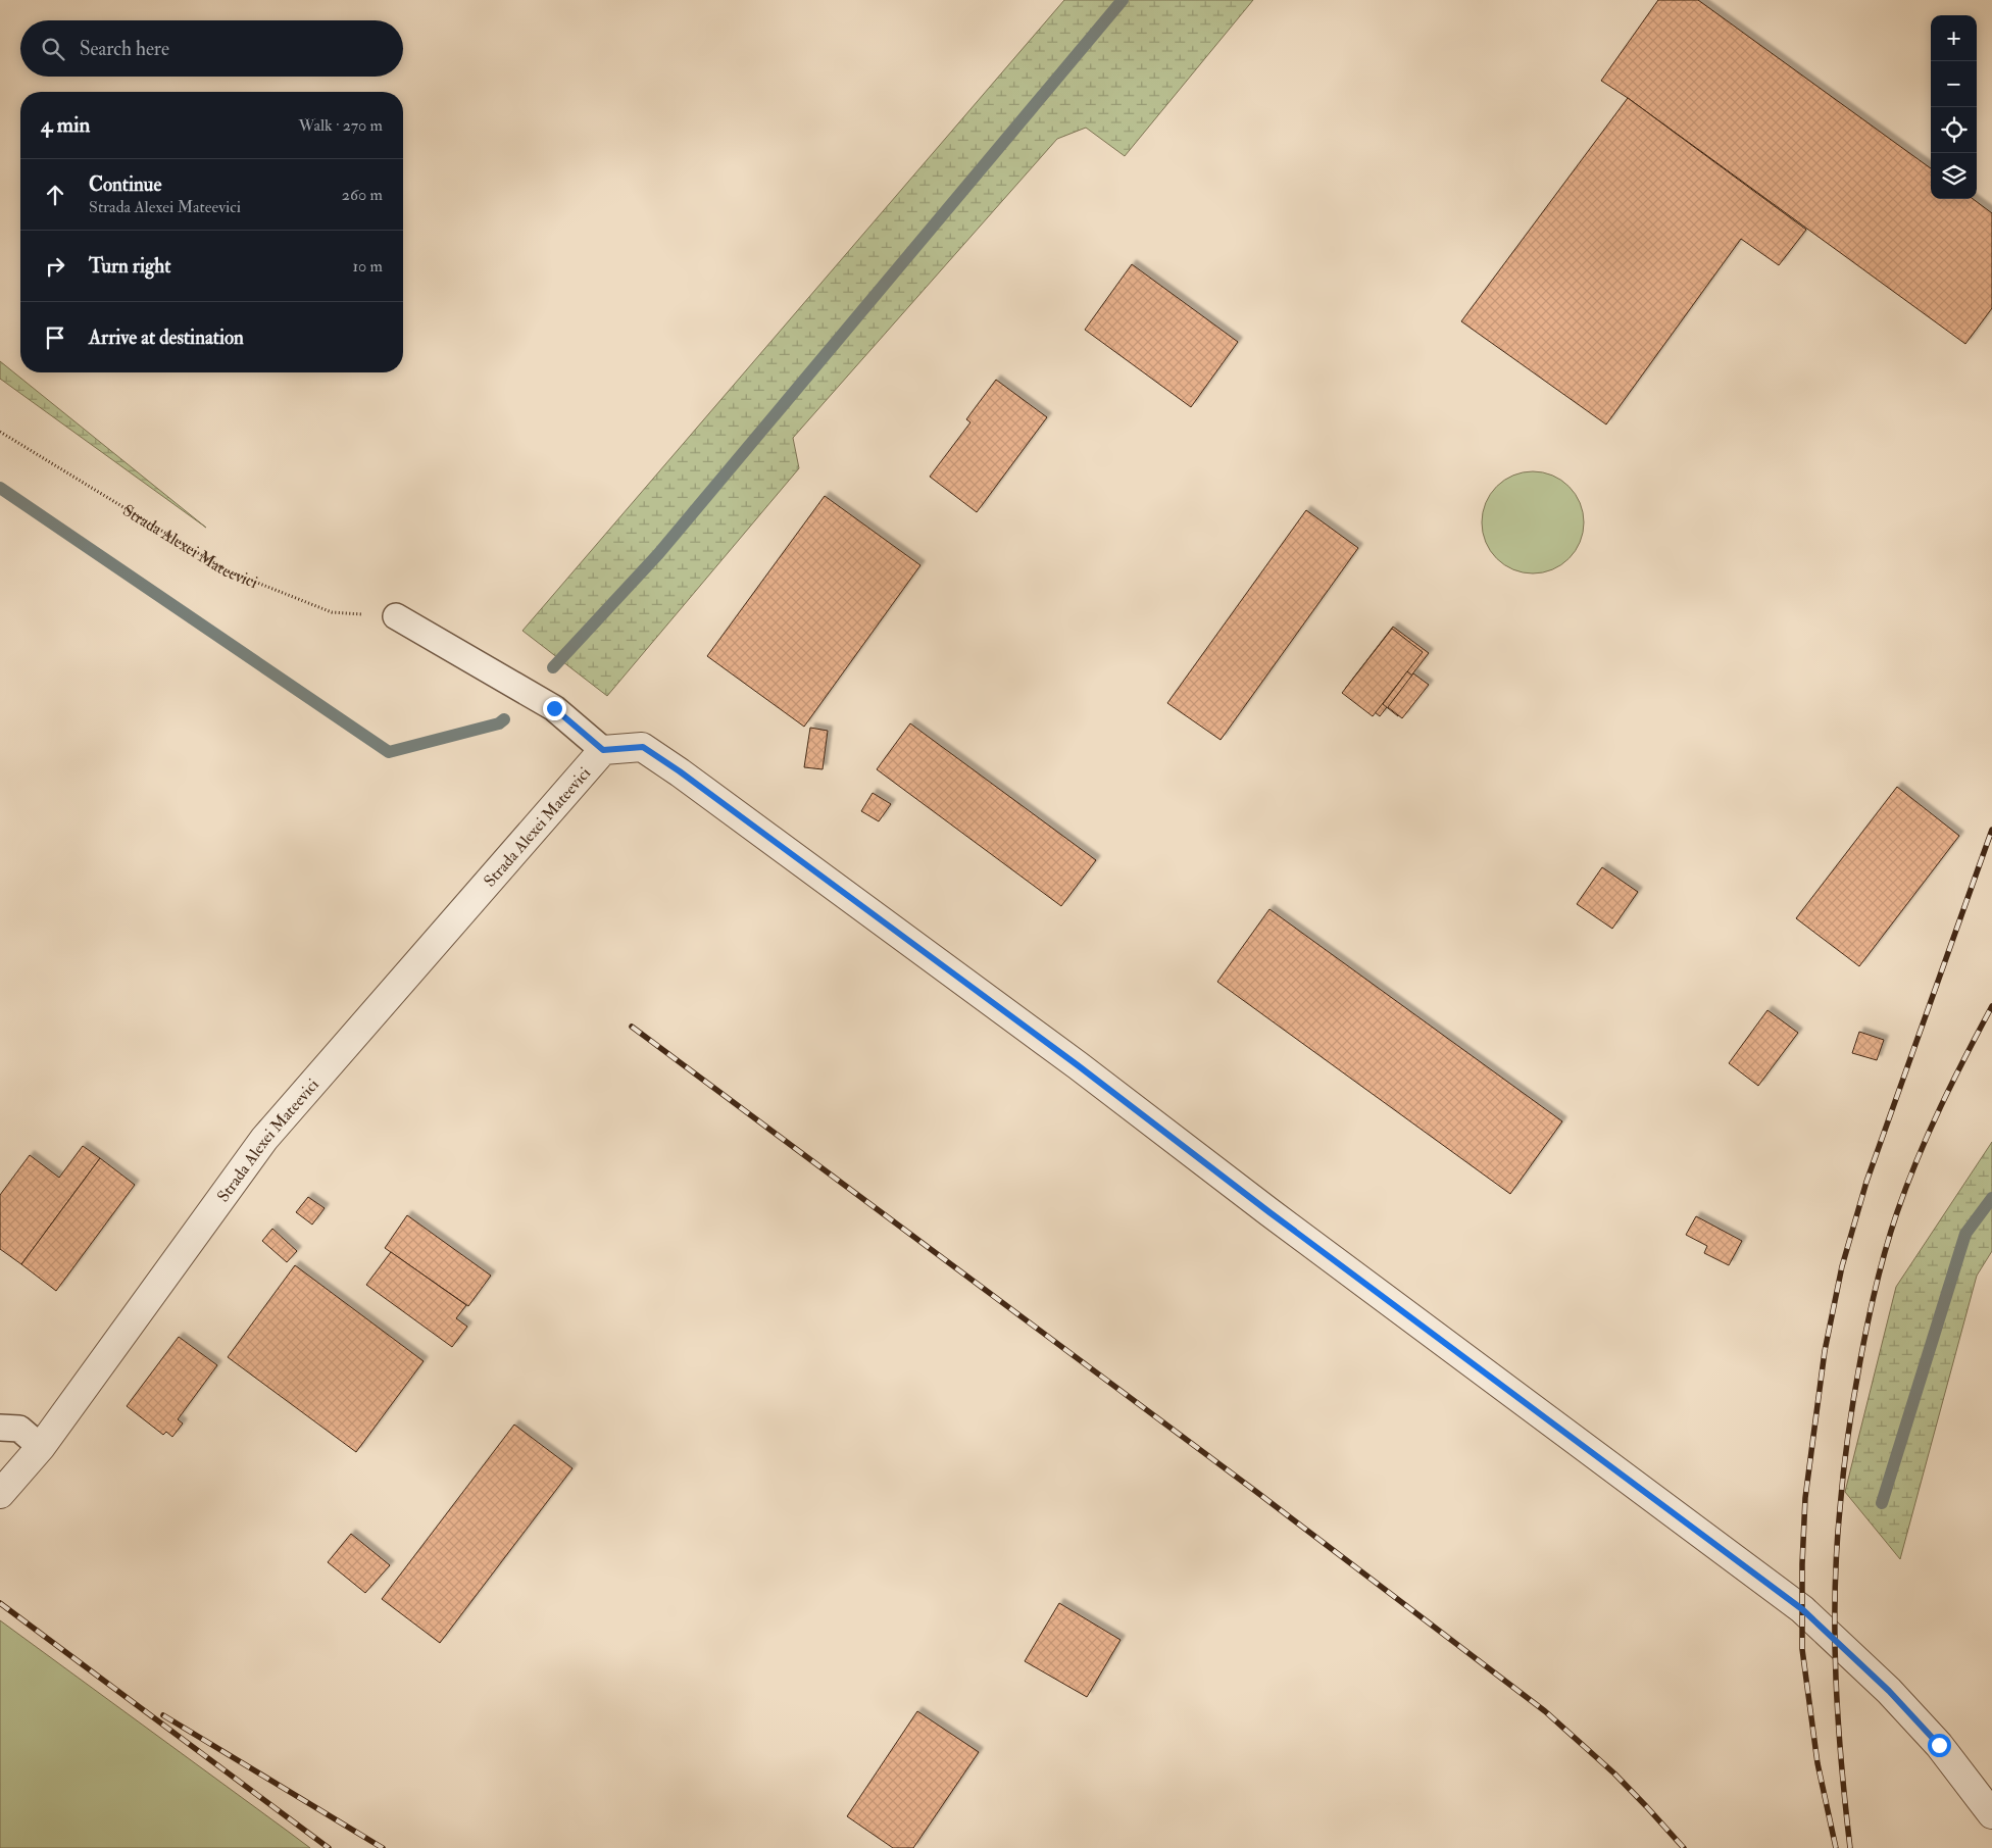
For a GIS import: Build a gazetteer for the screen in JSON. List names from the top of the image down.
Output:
{
  "streets": {
    "street": ["Strada Alexei Mateevici"]
  },
  "page": {
    "map_buttons": ["+", "−"],
    "search": "Search here",
    "heading": ["4 min", "Walk · 270 m"],
    "list": [
      ["Continue", "Strada Alexei Mateevici", "260 m"],
      ["Turn right", "10 m"],
      "Arrive at destination"
    ]
  }
}
